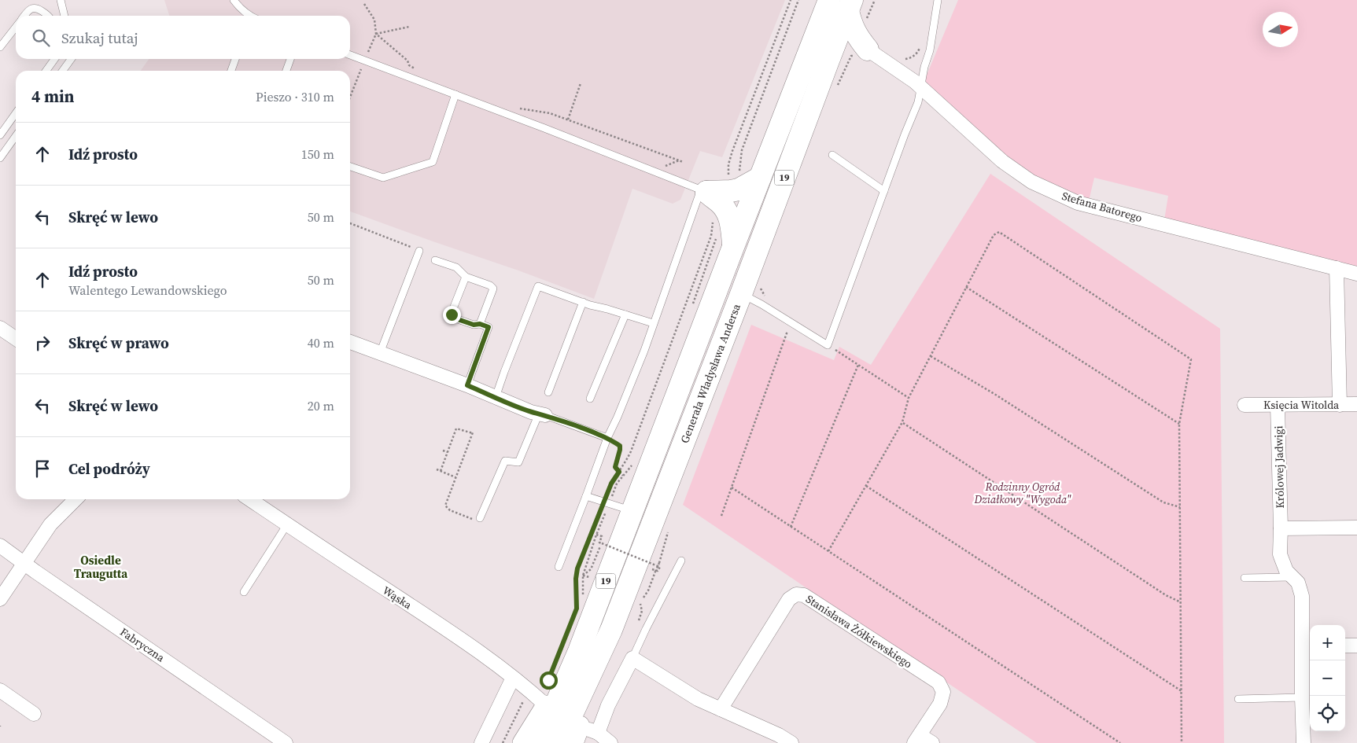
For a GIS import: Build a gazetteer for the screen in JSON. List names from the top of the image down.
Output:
{
  "streets": {
    "highway": ["19", "Generała Władysława Andersa"],
    "street": [
      "Stefana Batorego",
      "Księcia Witolda",
      "Królowej Jadwigi",
      "Wąska",
      "Stanisława Żółkiewskiego",
      "Fabryczna"
    ]
  },
  "crossings": [
    ["Księcia Witolda", "Królowej Jadwigi"]
  ],
  "districts": ["Osiedle Traugutta"],
  "parks": ["Rodzinny Ogród Działkowy \"Wygoda\""],
  "north": "right",
  "page": {
    "search": "Szukaj tutaj",
    "heading": ["4 min", "Pieszo · 310 m"],
    "list": [
      ["Idź prosto", "150 m"],
      ["Skręć w lewo", "50 m"],
      ["Idź prosto", "Walentego Lewandowskiego", "50 m"],
      ["Skręć w prawo", "40 m"],
      ["Skręć w lewo", "20 m"],
      "Cel podróży"
    ],
    "map_buttons": ["+", "−"]
  }
}
